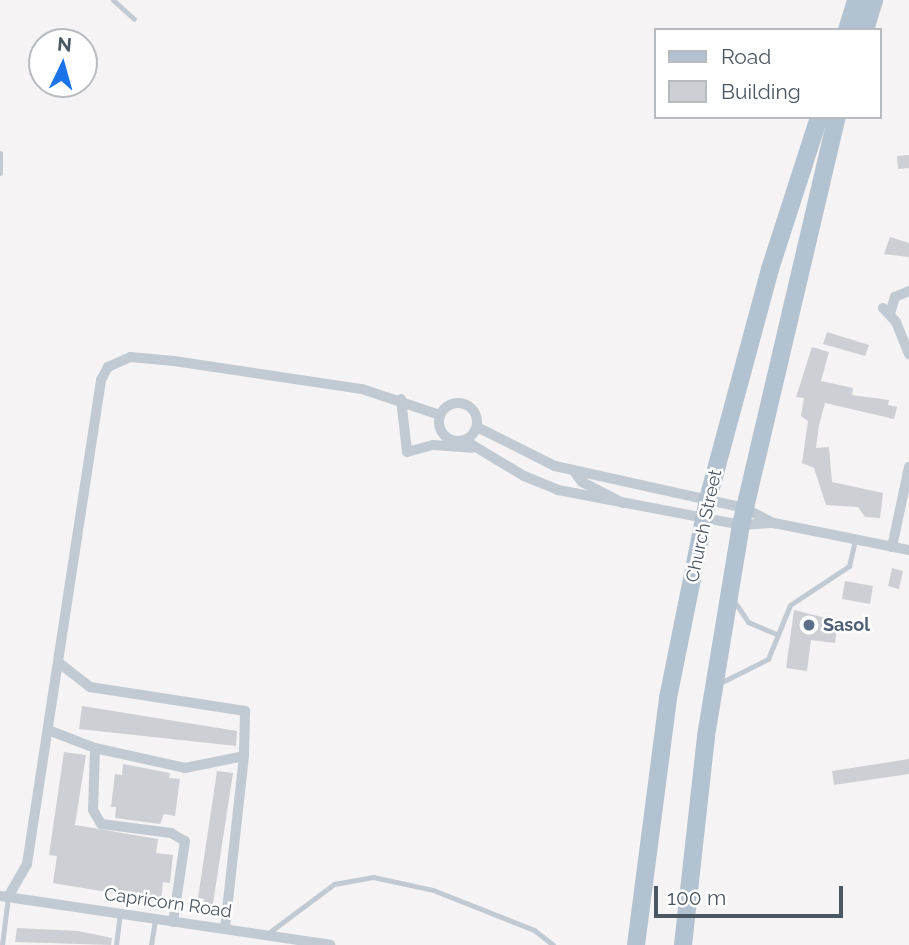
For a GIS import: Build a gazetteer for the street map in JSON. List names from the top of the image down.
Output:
{
  "streets": {
    "main road": ["Church Street"],
    "street": ["Capricorn Road"]
  },
  "places": ["Sasol"],
  "legend": ["Road", "Building"],
  "scale_bar": "100 m",
  "north": "top"
}
